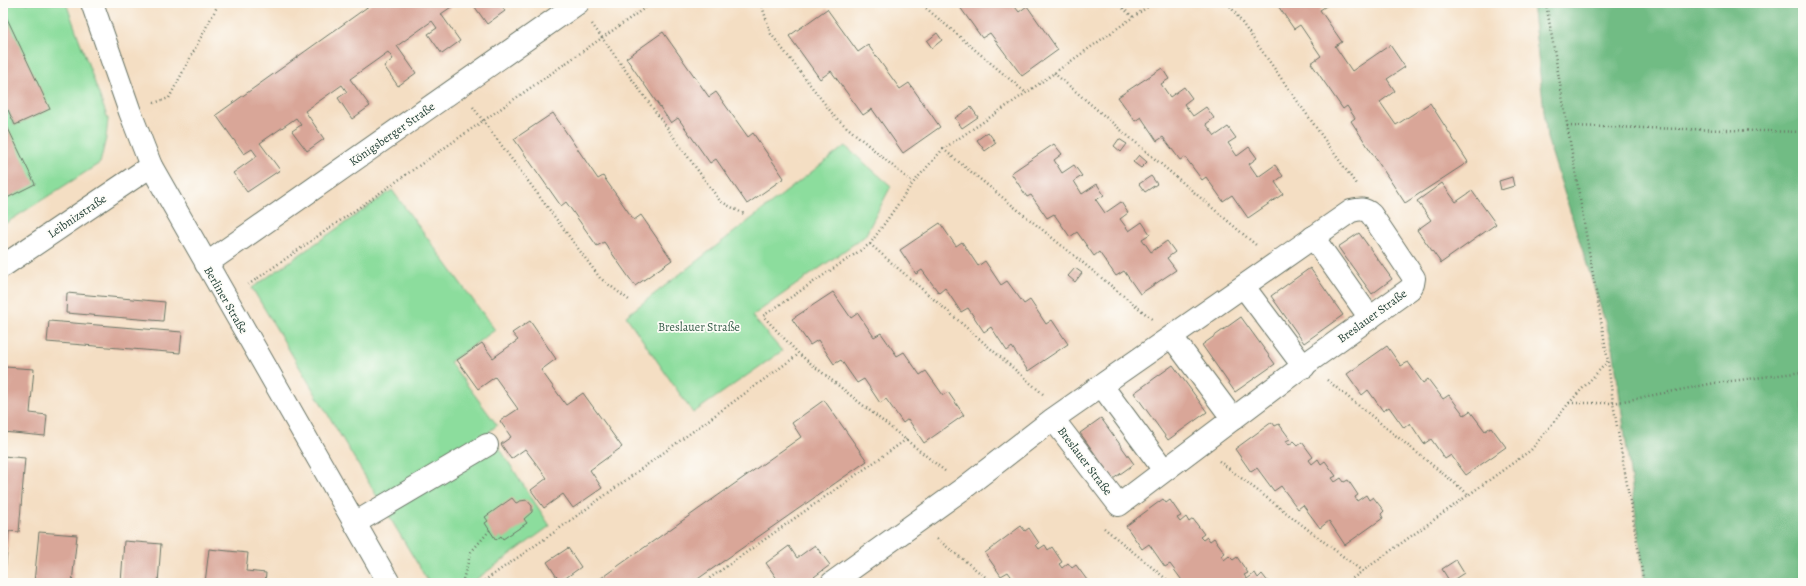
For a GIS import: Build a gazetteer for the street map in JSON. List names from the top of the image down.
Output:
{
  "streets": {
    "street": [
      "Königsberger Straße",
      "Leibnizstraße",
      "Berliner Straße",
      "Breslauer Straße"
    ]
  },
  "crossings": [
    ["Königsberger Straße", "Berliner Straße"],
    ["Leibnizstraße", "Berliner Straße"]
  ],
  "parks": ["Breslauer Straße"]
}
